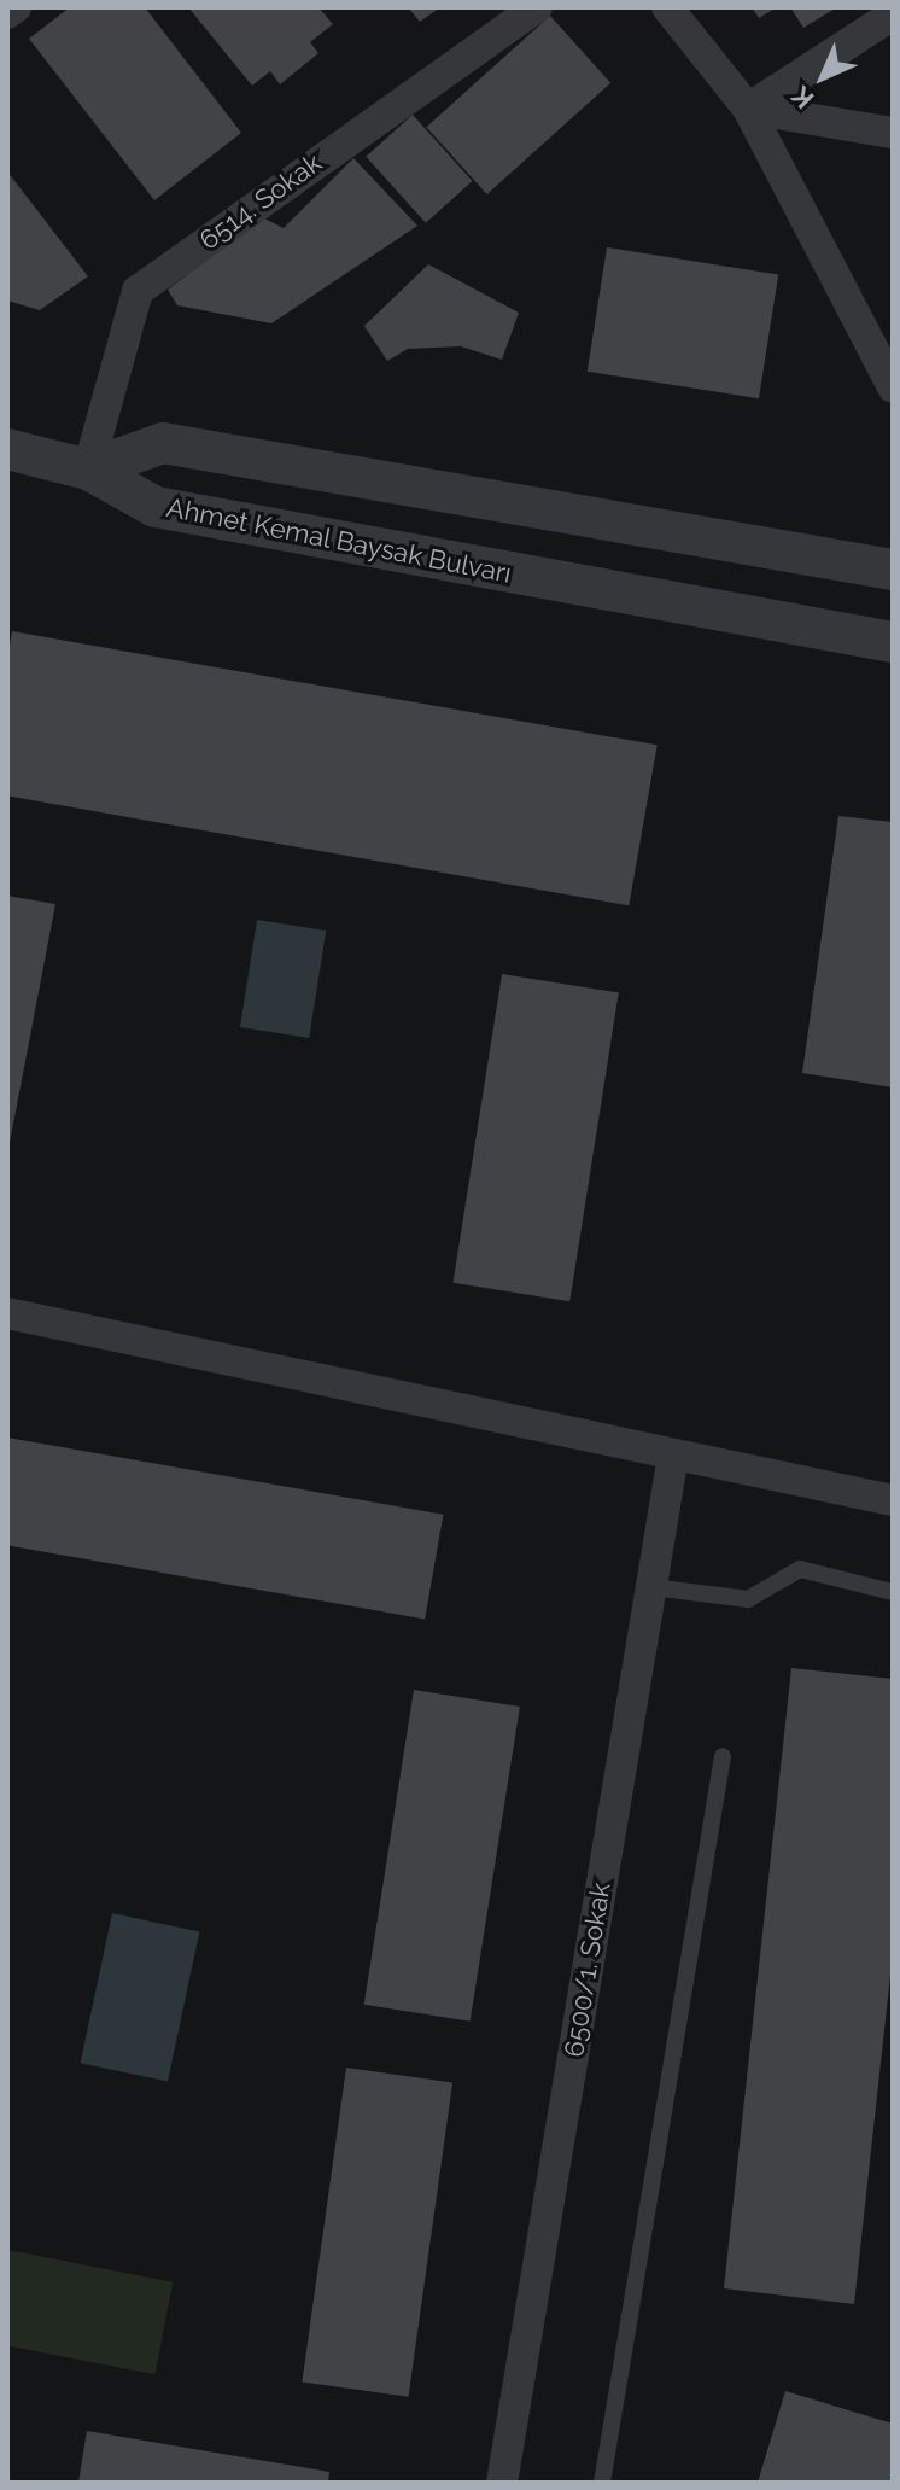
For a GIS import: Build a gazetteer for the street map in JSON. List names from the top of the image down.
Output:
{
  "streets": {
    "street": ["6514. Sokak", "Ahmet Kemal Baysak Bulvarı", "6500/1. Sokak"]
  },
  "crossings": [
    ["6514. Sokak", "Ahmet Kemal Baysak Bulvarı"]
  ],
  "north": "bottom left"
}
